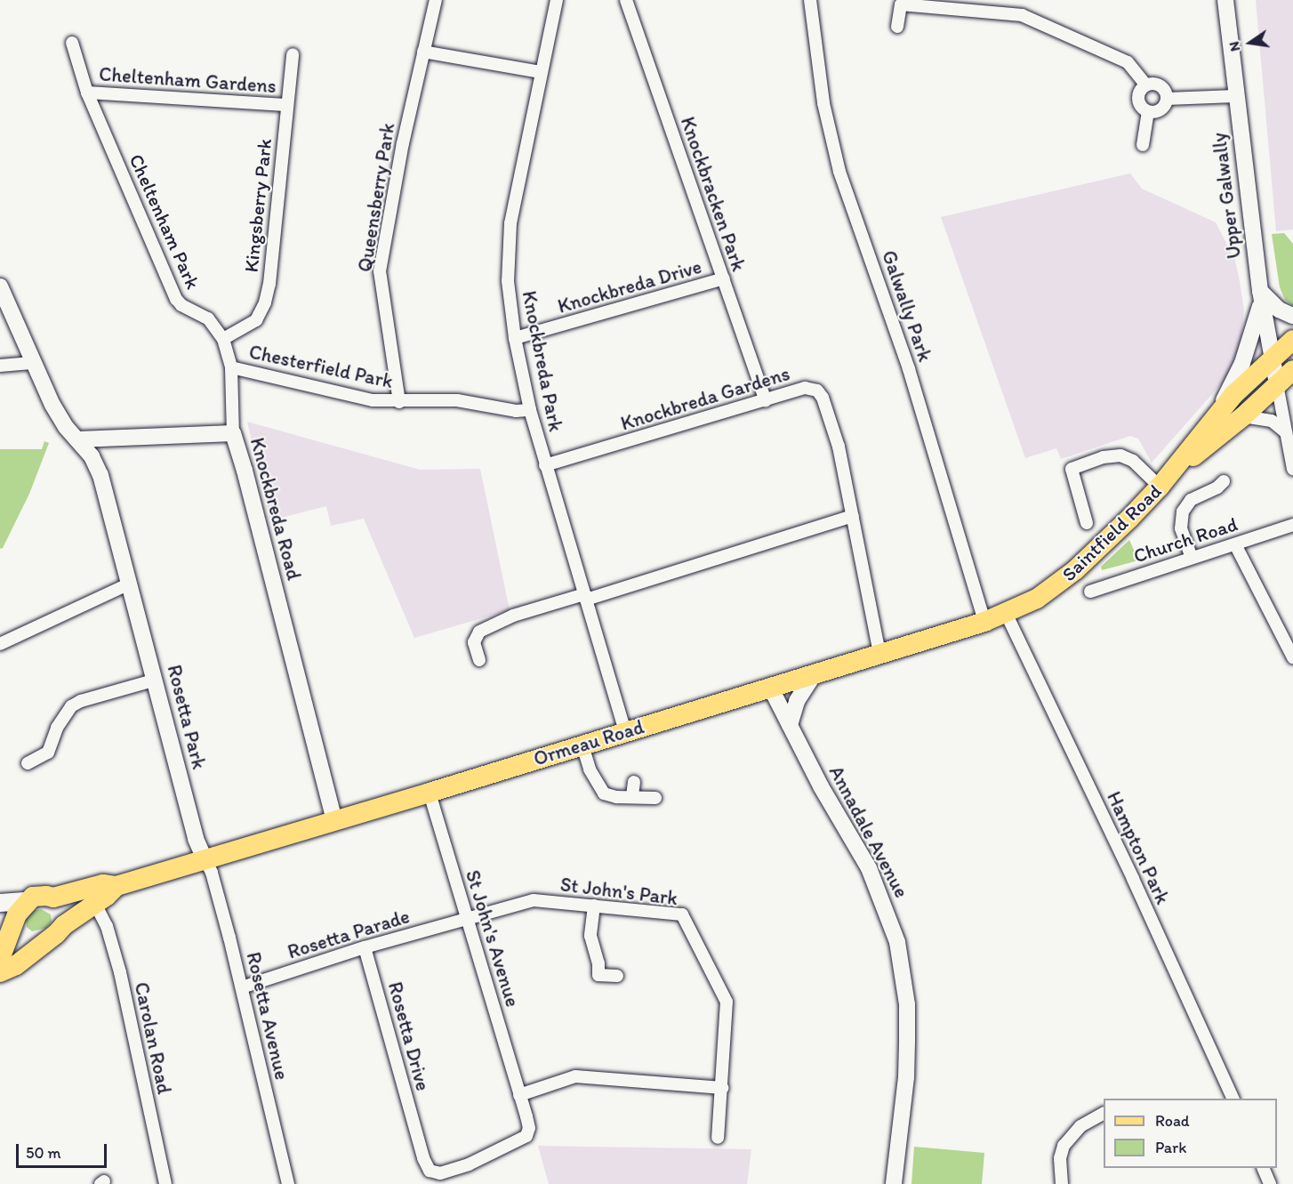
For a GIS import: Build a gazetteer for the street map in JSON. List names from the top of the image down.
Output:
{
  "streets": {
    "main road": ["Saintfield Road", "Ormeau Road"],
    "street": [
      "Cheltenham Gardens",
      "Knockbracken Park",
      "Upper Galwally",
      "Queensberry Park",
      "Kingsberry Park",
      "Cheltenham Park",
      "Knockbreda Drive",
      "Galwally Park",
      "Knockbreda Park",
      "Chesterfield Park",
      "Knockbreda Gardens",
      "Knockbreda Road",
      "Church Road",
      "Rosetta Park",
      "Annadale Avenue",
      "Hampton Park",
      "St John's Park",
      "Rosetta Parade",
      "St John's Avenue",
      "Rosetta Avenue",
      "Rosetta Drive",
      "Carolan Road"
    ]
  },
  "crossings": [
    ["Cheltenham Gardens", "Kingsberry Park"],
    ["Cheltenham Gardens", "Cheltenham Park"],
    ["Knockbracken Park", "Knockbreda Drive"],
    ["Knockbracken Park", "Knockbreda Gardens"],
    ["Upper Galwally", "Saintfield Road"],
    ["Queensberry Park", "Chesterfield Park"],
    ["Kingsberry Park", "Cheltenham Park"],
    ["Cheltenham Park", "Chesterfield Park"],
    ["Cheltenham Park", "Knockbreda Road"],
    ["Knockbreda Drive", "Knockbreda Park"],
    ["Galwally Park", "Ormeau Road"],
    ["Knockbreda Park", "Chesterfield Park"],
    ["Knockbreda Park", "Knockbreda Gardens"],
    ["Knockbreda Park", "Ormeau Road"],
    ["Knockbreda Road", "Rosetta Park"],
    ["Knockbreda Road", "Ormeau Road"],
    ["Saintfield Road", "Ormeau Road"],
    ["Rosetta Park", "Ormeau Road"],
    ["Rosetta Park", "Rosetta Avenue"],
    ["Ormeau Road", "Annadale Avenue"],
    ["Ormeau Road", "Hampton Park"],
    ["Ormeau Road", "St John's Avenue"],
    ["Ormeau Road", "Rosetta Avenue"],
    ["Ormeau Road", "Carolan Road"],
    ["St John's Park", "Rosetta Parade"],
    ["St John's Park", "St John's Avenue"],
    ["Rosetta Parade", "St John's Avenue"],
    ["Rosetta Parade", "Rosetta Avenue"],
    ["Rosetta Parade", "Rosetta Drive"],
    ["St John's Avenue", "Rosetta Drive"]
  ],
  "legend": ["Road", "Park"],
  "scale_bar": "50 m",
  "north": "left"
}
